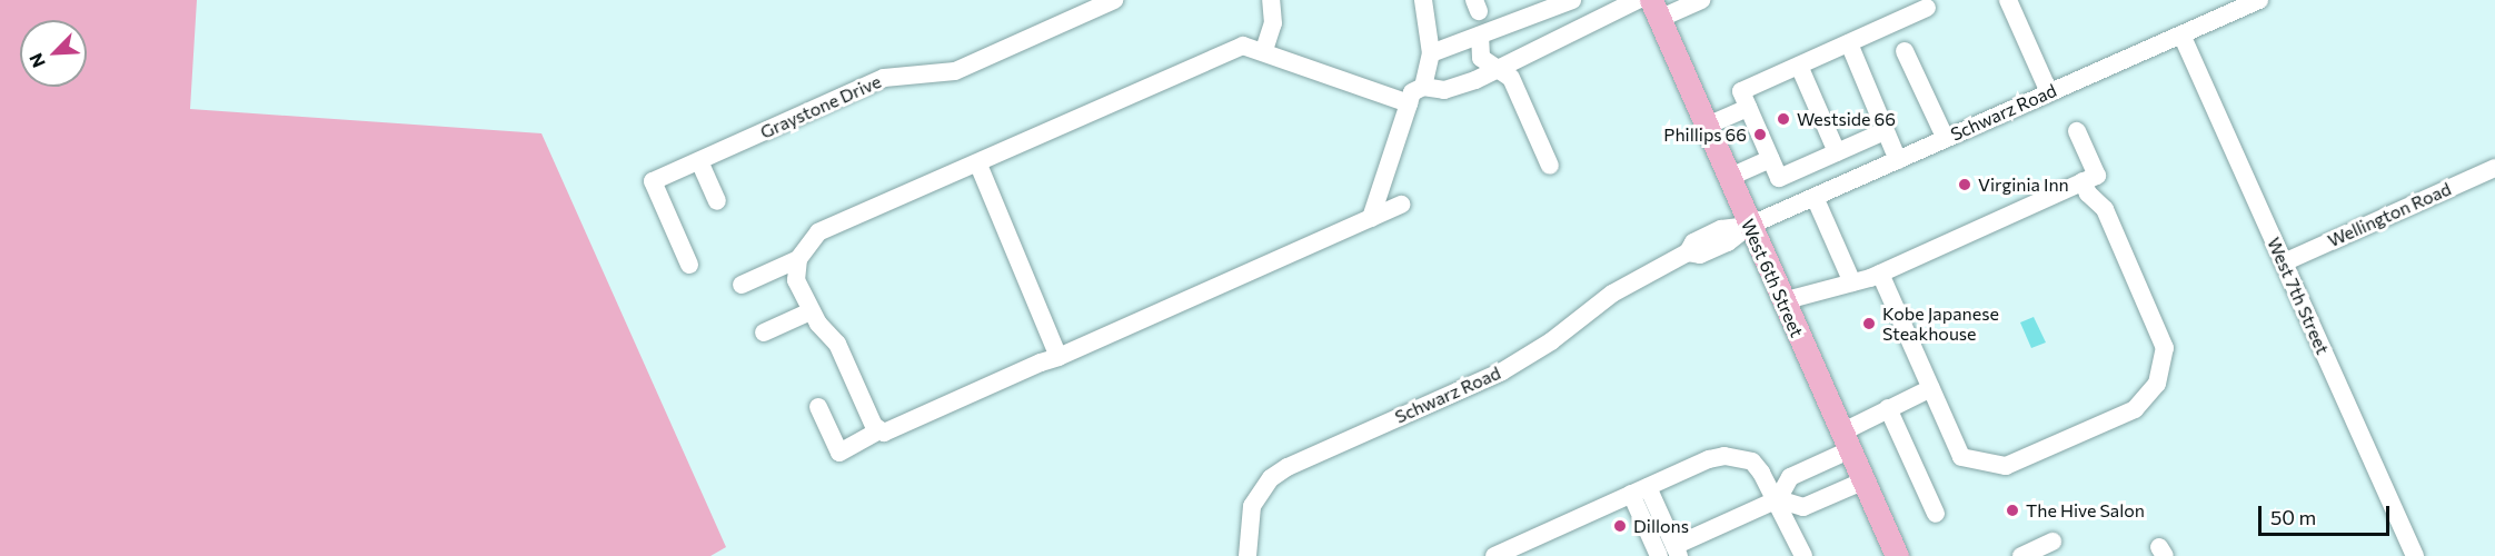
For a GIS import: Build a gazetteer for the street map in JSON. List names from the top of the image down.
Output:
{
  "streets": {
    "main road": ["West 6th Street"],
    "street": [
      "Graystone Drive",
      "Schwarz Road",
      "Wellington Road",
      "West 7th Street"
    ]
  },
  "crossings": [
    ["Schwarz Road", "West 6th Street"],
    ["Schwarz Road", "West 7th Street"],
    ["Wellington Road", "West 7th Street"]
  ],
  "places": [
    "Westside 66",
    "Phillips 66",
    "Virginia Inn",
    "Kobe Japanese Steakhouse",
    "The Hive Salon",
    "Dillons"
  ],
  "scale_bar": "50 m",
  "north": "bottom left"
}
